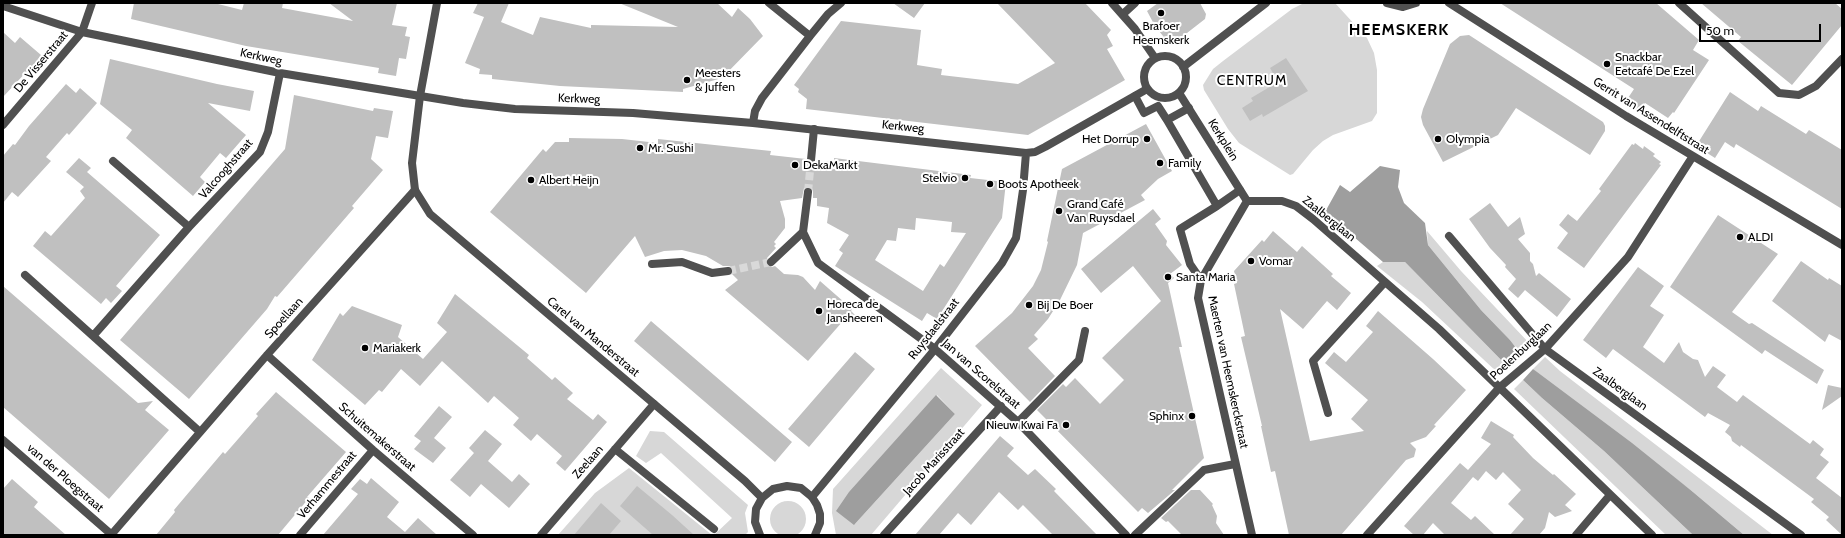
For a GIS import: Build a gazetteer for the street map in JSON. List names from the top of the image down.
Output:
{
  "streets": {
    "street": [
      "Kerkweg",
      "De Visserstraat",
      "Gerrit van Assendelftstraat",
      "Kerkplein",
      "Valcooghstraat",
      "Zaalberglaan",
      "Spoellaan",
      "Ruysdaelstraat",
      "Carel van Manderstraat",
      "Poelenburglaan",
      "Maerten van Heemskerckstraat",
      "Jan van Scorelstraat",
      "Schuitemakerstraat",
      "Zeelaan",
      "Jacob Marisstraat",
      "van der Ploegstraat",
      "Verhammestraat"
    ]
  },
  "crossings": [
    ["Kerkweg", "De Visserstraat"],
    ["Kerkweg", "Kerkplein"],
    ["Kerkweg", "Valcooghstraat"],
    ["Kerkweg", "Ruysdaelstraat"],
    ["Gerrit van Assendelftstraat", "Poelenburglaan"],
    ["Kerkplein", "Zaalberglaan"],
    ["Kerkplein", "Maerten van Heemskerckstraat"],
    ["Zaalberglaan", "Poelenburglaan"],
    ["Zaalberglaan", "Maerten van Heemskerckstraat"],
    ["Spoellaan", "Carel van Manderstraat"],
    ["Spoellaan", "Schuitemakerstraat"],
    ["Spoellaan", "van der Ploegstraat"],
    ["Ruysdaelstraat", "Jan van Scorelstraat"],
    ["Carel van Manderstraat", "Zeelaan"],
    ["Jan van Scorelstraat", "Jacob Marisstraat"],
    ["Schuitemakerstraat", "Verhammestraat"]
  ],
  "districts": ["HEEMSKERK", "CENTRUM"],
  "places": [
    "Brafoer Heemskerk",
    "Snackbar Eetcafé De Ezel",
    "Meesters & Juffen",
    "Het Dorrup",
    "Olympia",
    "Mr. Sushi",
    "Family",
    "DekaMarkt",
    "Stelvio",
    "Albert Heijn",
    "Boots Apotheek",
    "Grand Café Van Ruysdael",
    "ALDI",
    "Vomar",
    "Santa Maria",
    "Bij De Boer",
    "Horeca de Jansheeren",
    "Mariakerk",
    "Sphinx",
    "Nieuw Kwai Fa"
  ],
  "scale_bar": "50 m"
}
